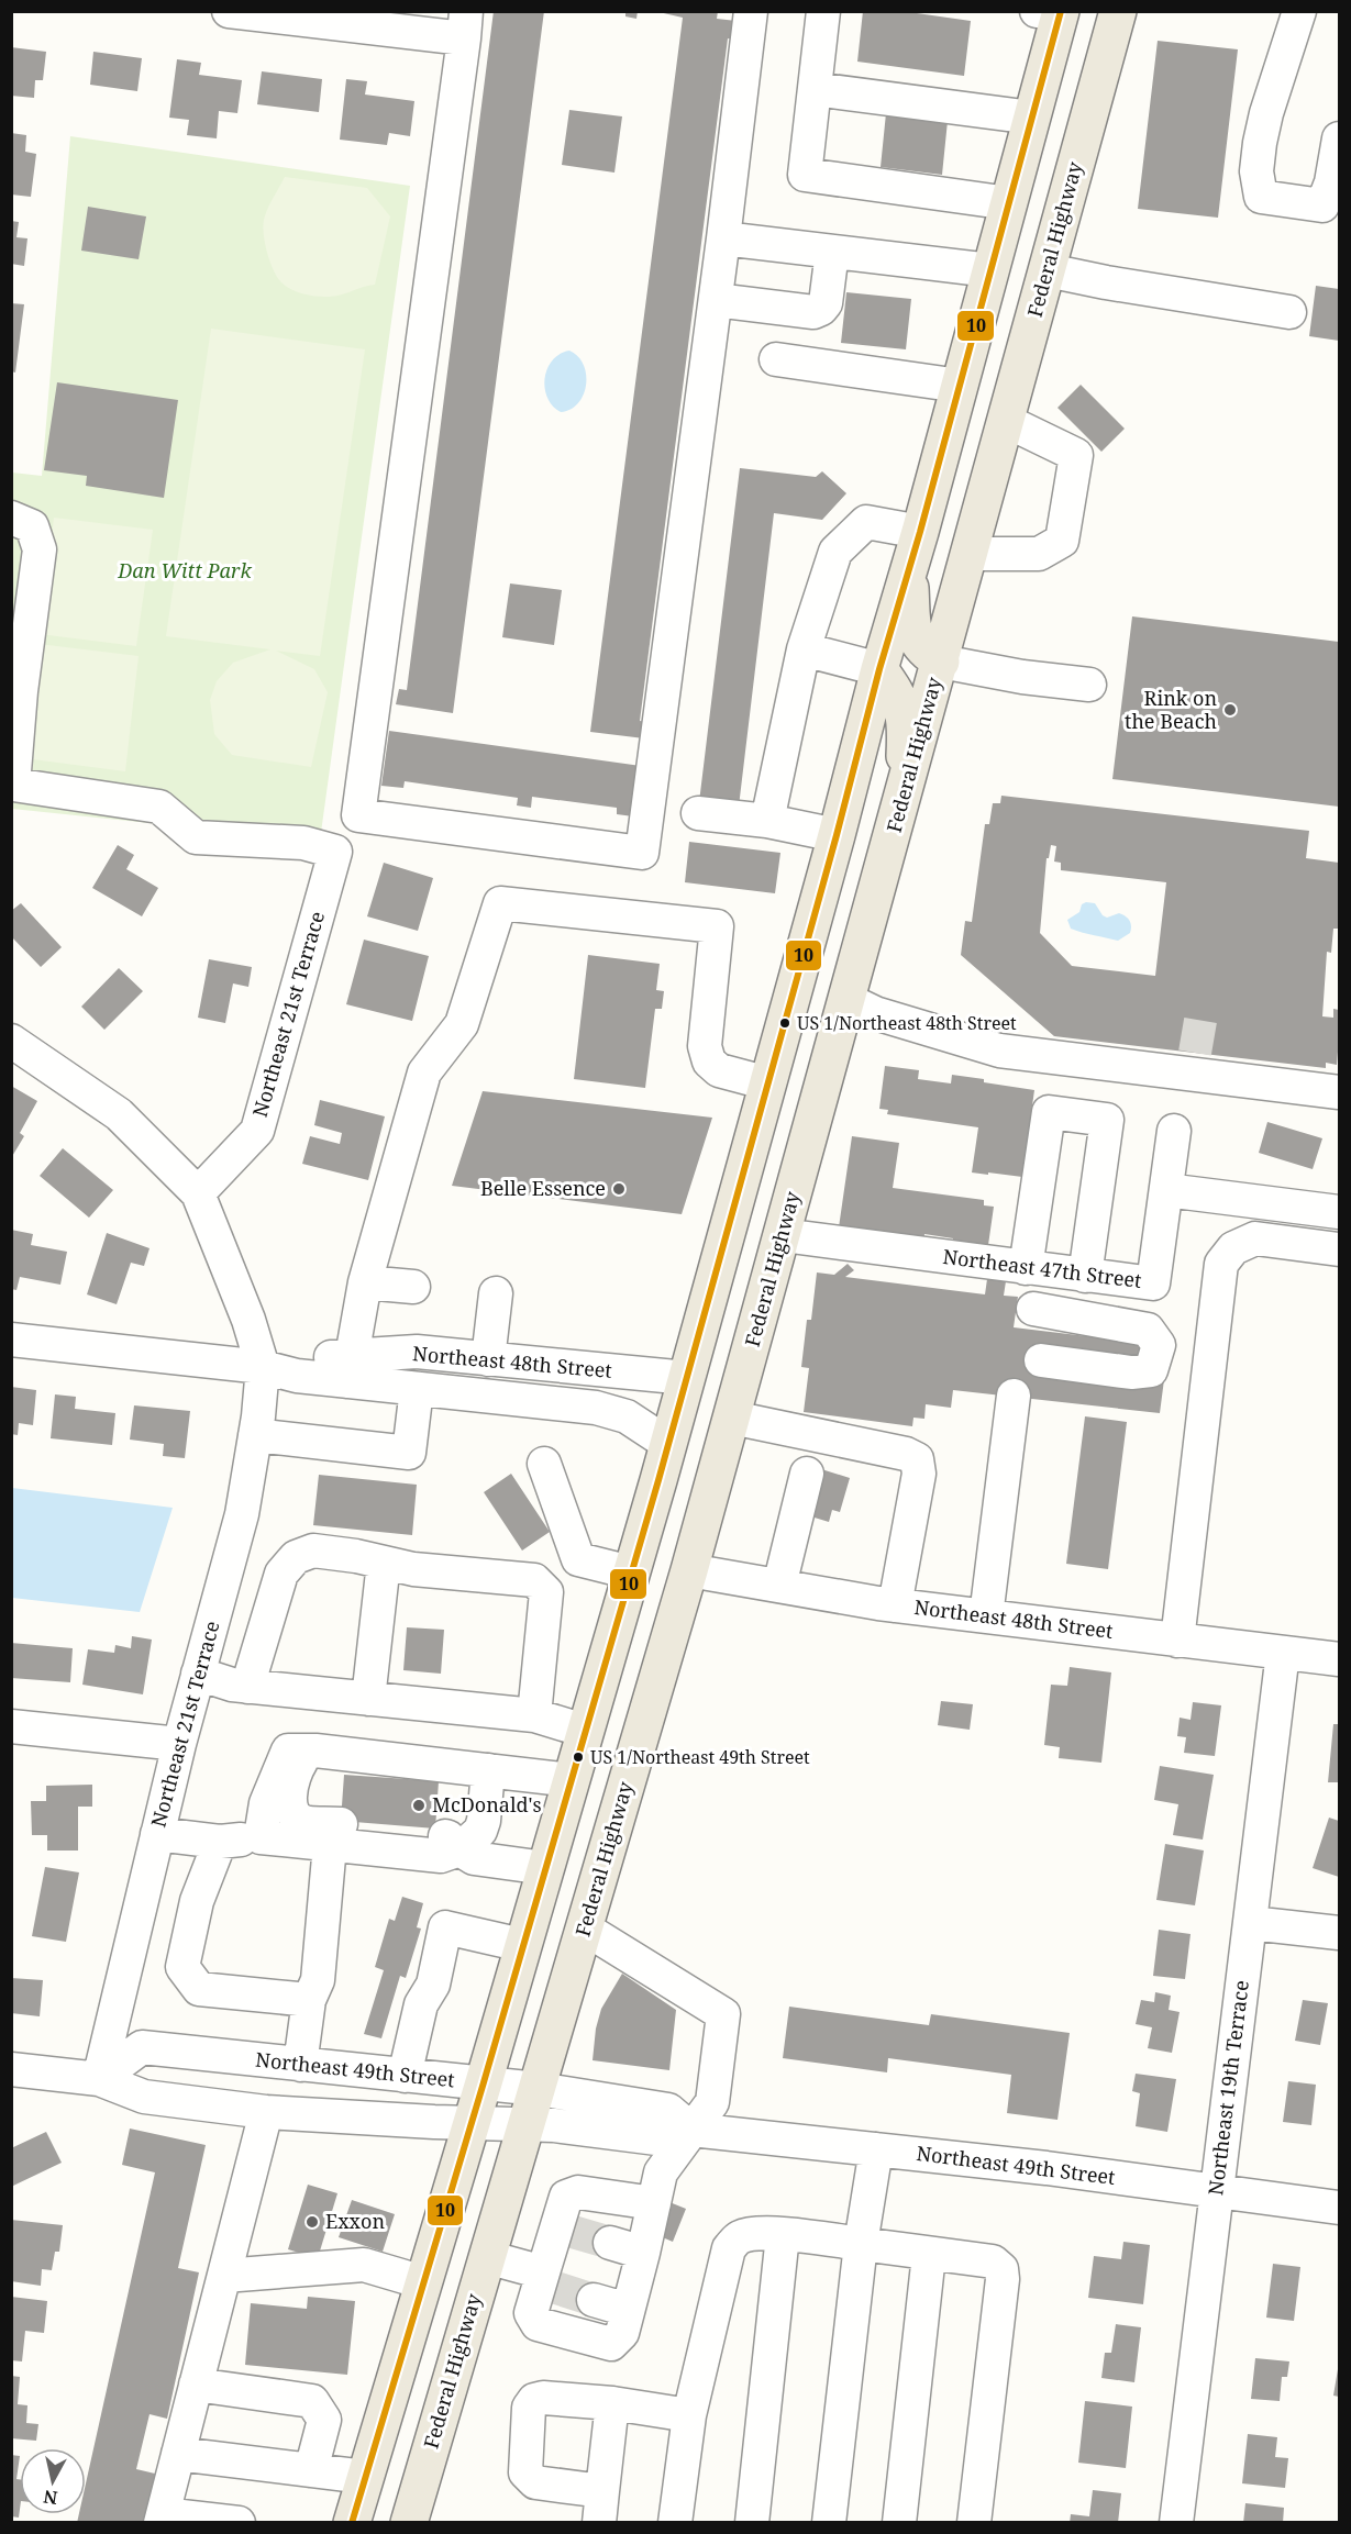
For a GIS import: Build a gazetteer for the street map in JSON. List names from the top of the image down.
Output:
{
  "streets": {
    "main road": ["Federal Highway"],
    "street": [
      "Northeast 21st Terrace",
      "Northeast 47th Street",
      "Northeast 48th Street",
      "Northeast 49th Street",
      "Northeast 19th Terrace"
    ]
  },
  "crossings": [
    ["Federal Highway", "Northeast 47th Street"],
    ["Federal Highway", "Northeast 48th Street"],
    ["Federal Highway", "Northeast 49th Street"],
    ["Northeast 21st Terrace", "Northeast 48th Street"],
    ["Northeast 21st Terrace", "Northeast 49th Street"],
    ["Northeast 48th Street", "Northeast 19th Terrace"],
    ["Northeast 49th Street", "Northeast 19th Terrace"]
  ],
  "parks": ["Dan Witt Park"],
  "places": [
    "Rink on the Beach",
    "US 1/Northeast 48th Street",
    "Belle Essence",
    "US 1/Northeast 49th Street",
    "McDonald's",
    "Exxon"
  ],
  "lines": ["transit line 10"],
  "north": "bottom"
}
